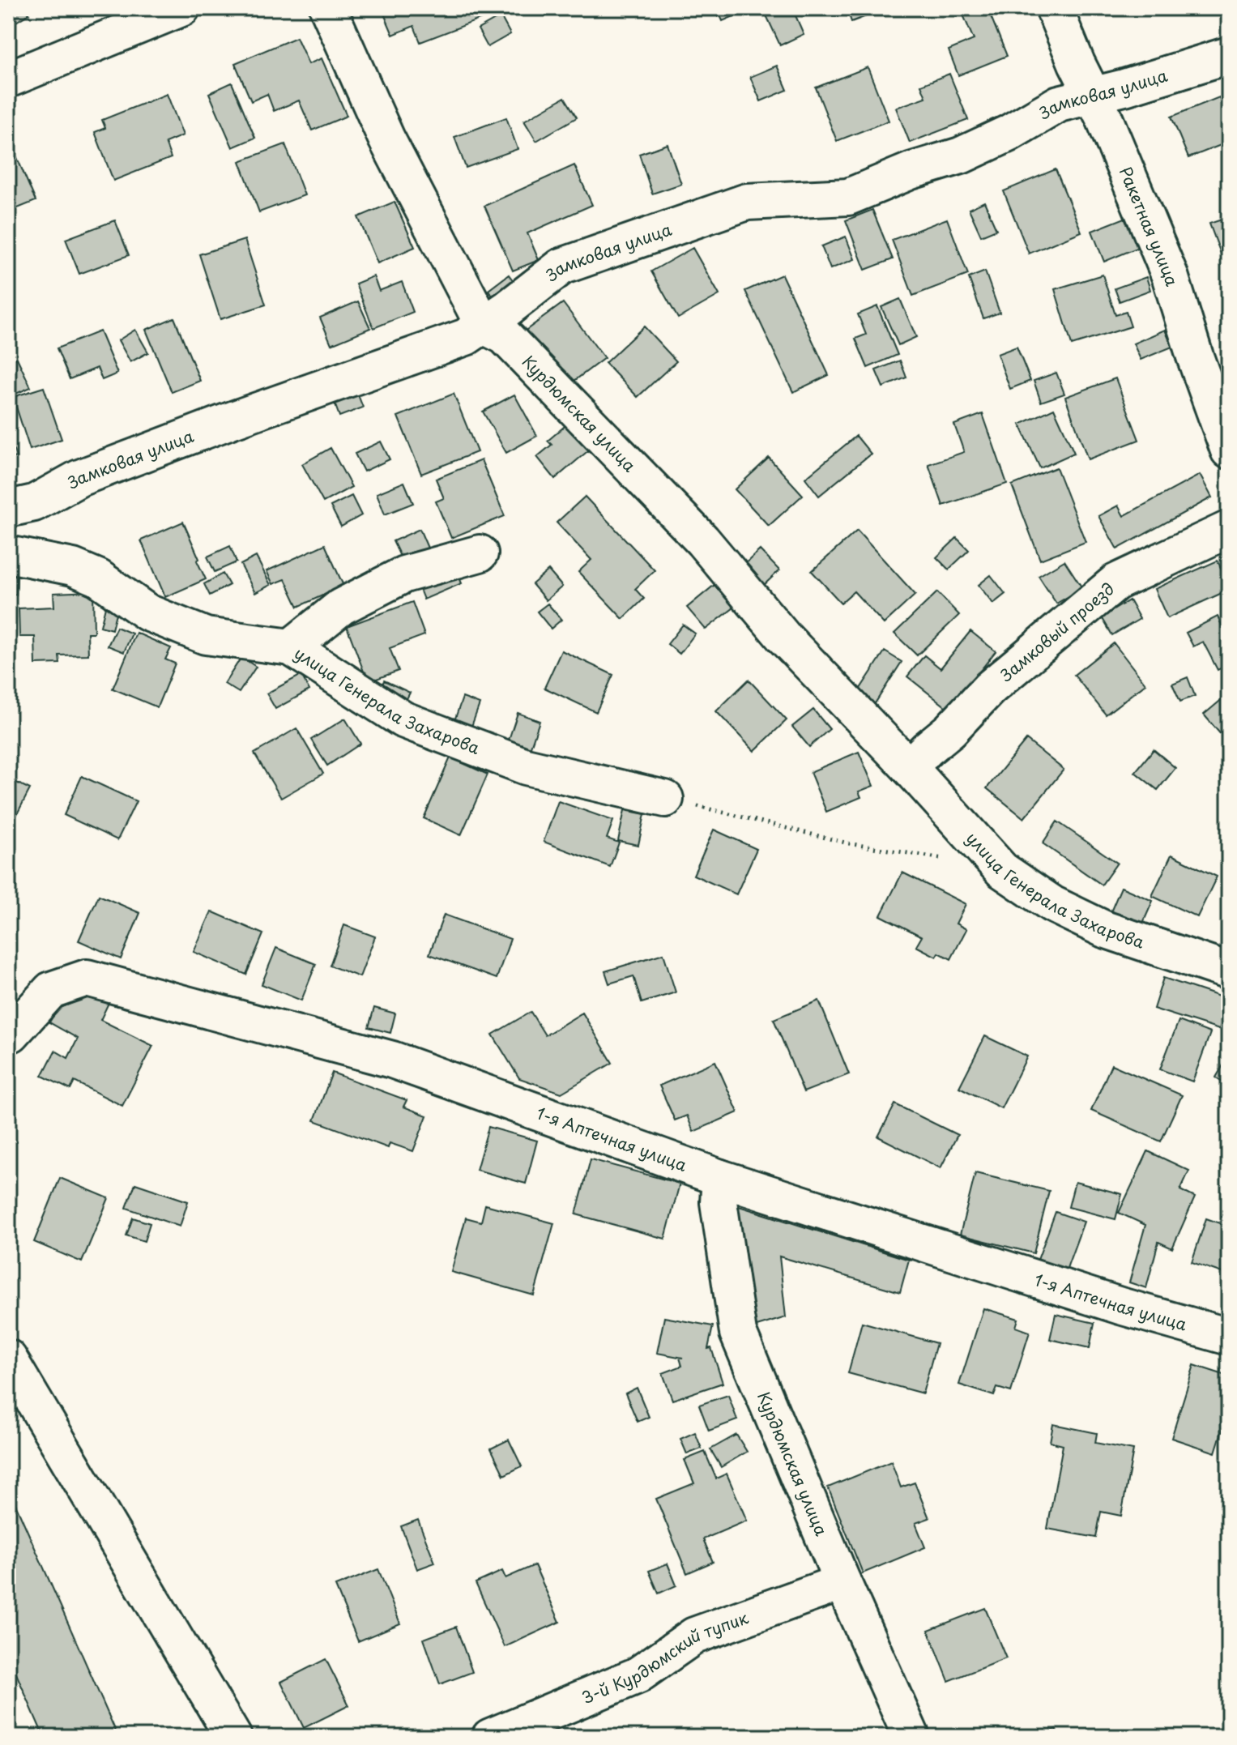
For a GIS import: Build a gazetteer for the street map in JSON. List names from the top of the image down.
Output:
{
  "streets": {
    "street": [
      "Замковая улица",
      "Ракетная улица",
      "Курдюмская улица",
      "Замковый проезд",
      "улица Генерала Захарова",
      "1-я Аптечная улица",
      "3-й Курдюмский тупик"
    ]
  },
  "crossings": [
    ["Замковая улица", "Ракетная улица"],
    ["Замковая улица", "Курдюмская улица"],
    ["Курдюмская улица", "Замковый проезд"],
    ["Курдюмская улица", "улица Генерала Захарова"],
    ["Курдюмская улица", "1-я Аптечная улица"],
    ["Курдюмская улица", "3-й Курдюмский тупик"],
    ["Замковый проезд", "улица Генерала Захарова"]
  ]
}
